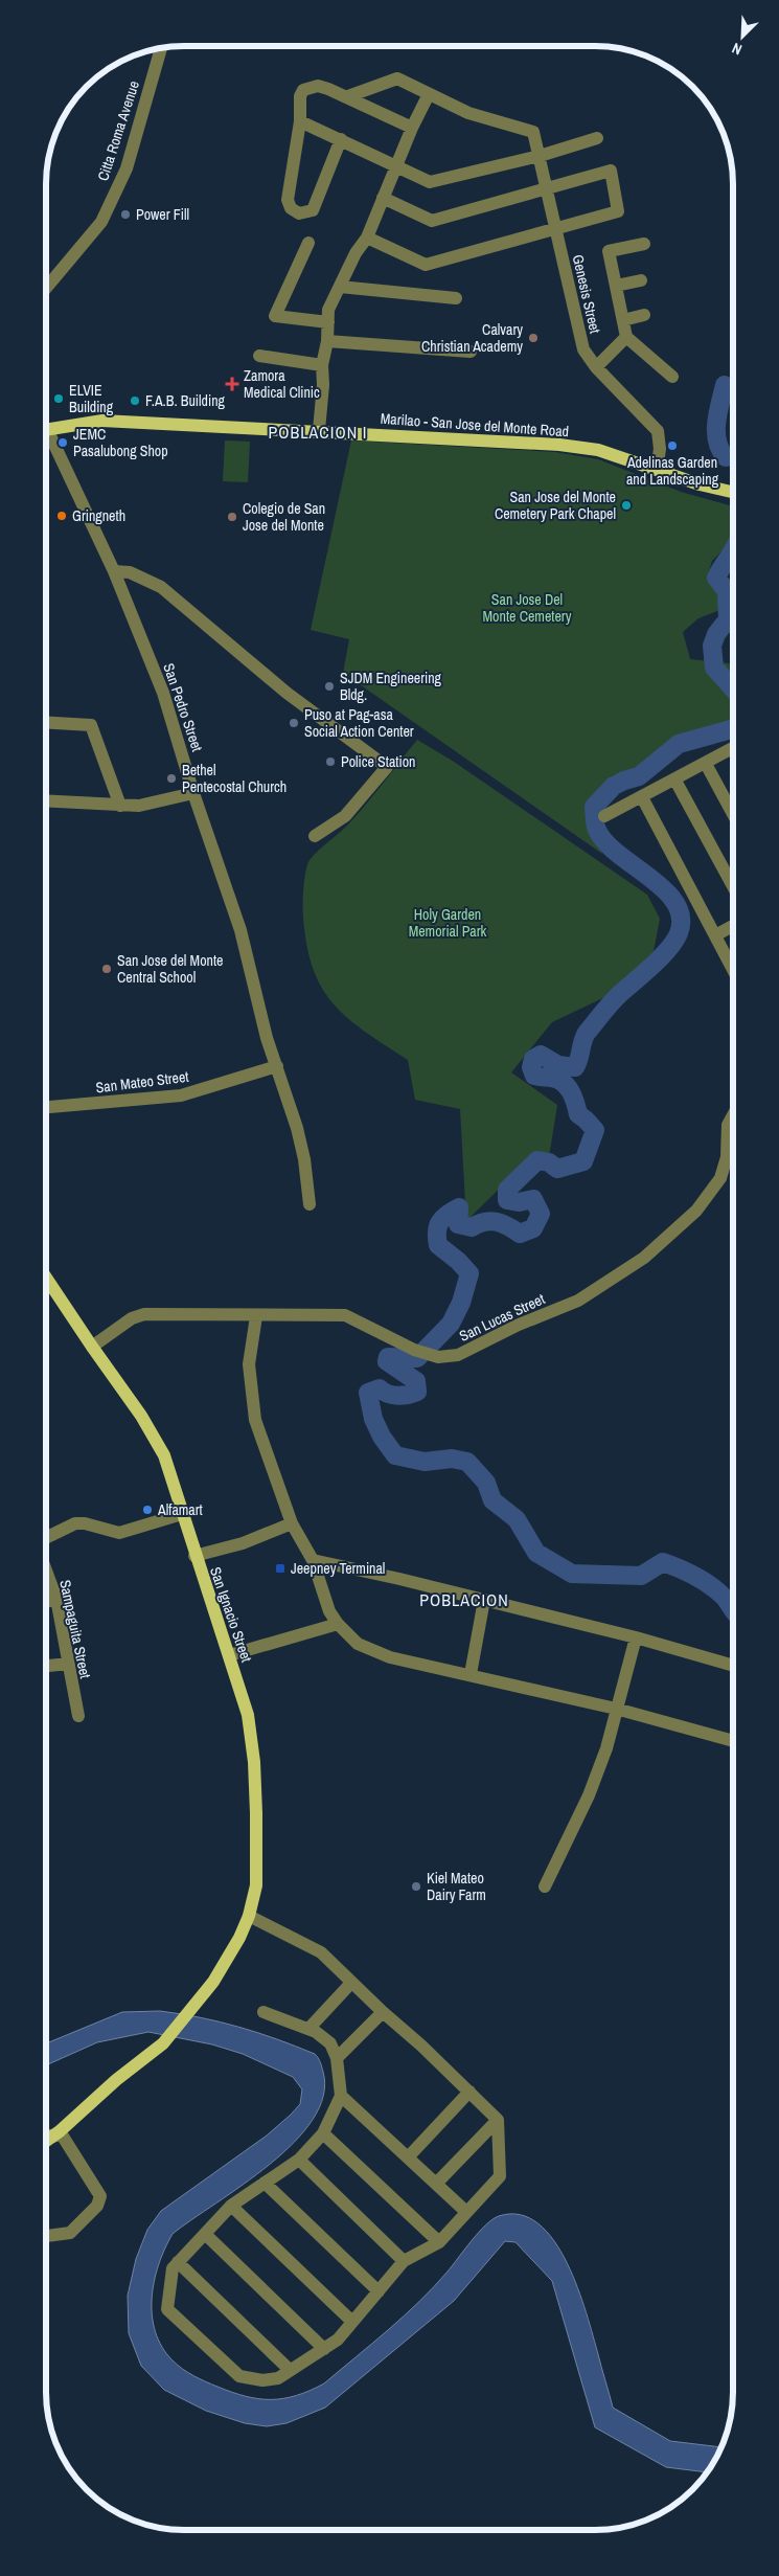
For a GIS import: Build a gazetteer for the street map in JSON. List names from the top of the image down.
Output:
{
  "streets": {
    "main road": ["Marilao - San Jose del Monte Road", "San Ignacio Street"],
    "street": [
      "Citta Roma Avenue",
      "Genesis Street",
      "San Pedro Street",
      "San Mateo Street",
      "San Lucas Street",
      "Sampaguita Street"
    ]
  },
  "crossings": [
    ["Genesis Street", "Marilao - San Jose del Monte Road"],
    ["San Pedro Street", "San Mateo Street"],
    ["San Lucas Street", "San Ignacio Street"]
  ],
  "districts": ["POBLACION I", "POBLACION"],
  "parks": ["San Jose Del Monte Cemetery", "Holy Garden Memorial Park"],
  "places": {
    "other": [
      "Power Fill",
      "Calvary Christian Academy",
      "ELVIE Building",
      "F.A.B. Building",
      "JEMC Pasalubong Shop",
      "Adelinas Garden and Landscaping",
      "San Jose del Monte Cemetery Park Chapel",
      "Gringneth",
      "Colegio de San Jose del Monte",
      "SJDM Engineering Bldg.",
      "Puso at Pag-asa Social Action Center",
      "Police Station",
      "Bethel Pentecostal Church",
      "San Jose del Monte Central School",
      "Alfamart",
      "Kiel Mateo Dairy Farm"
    ],
    "health": ["Zamora Medical Clinic"],
    "transit": ["Jeepney Terminal"]
  },
  "north": "bottom left"
}
